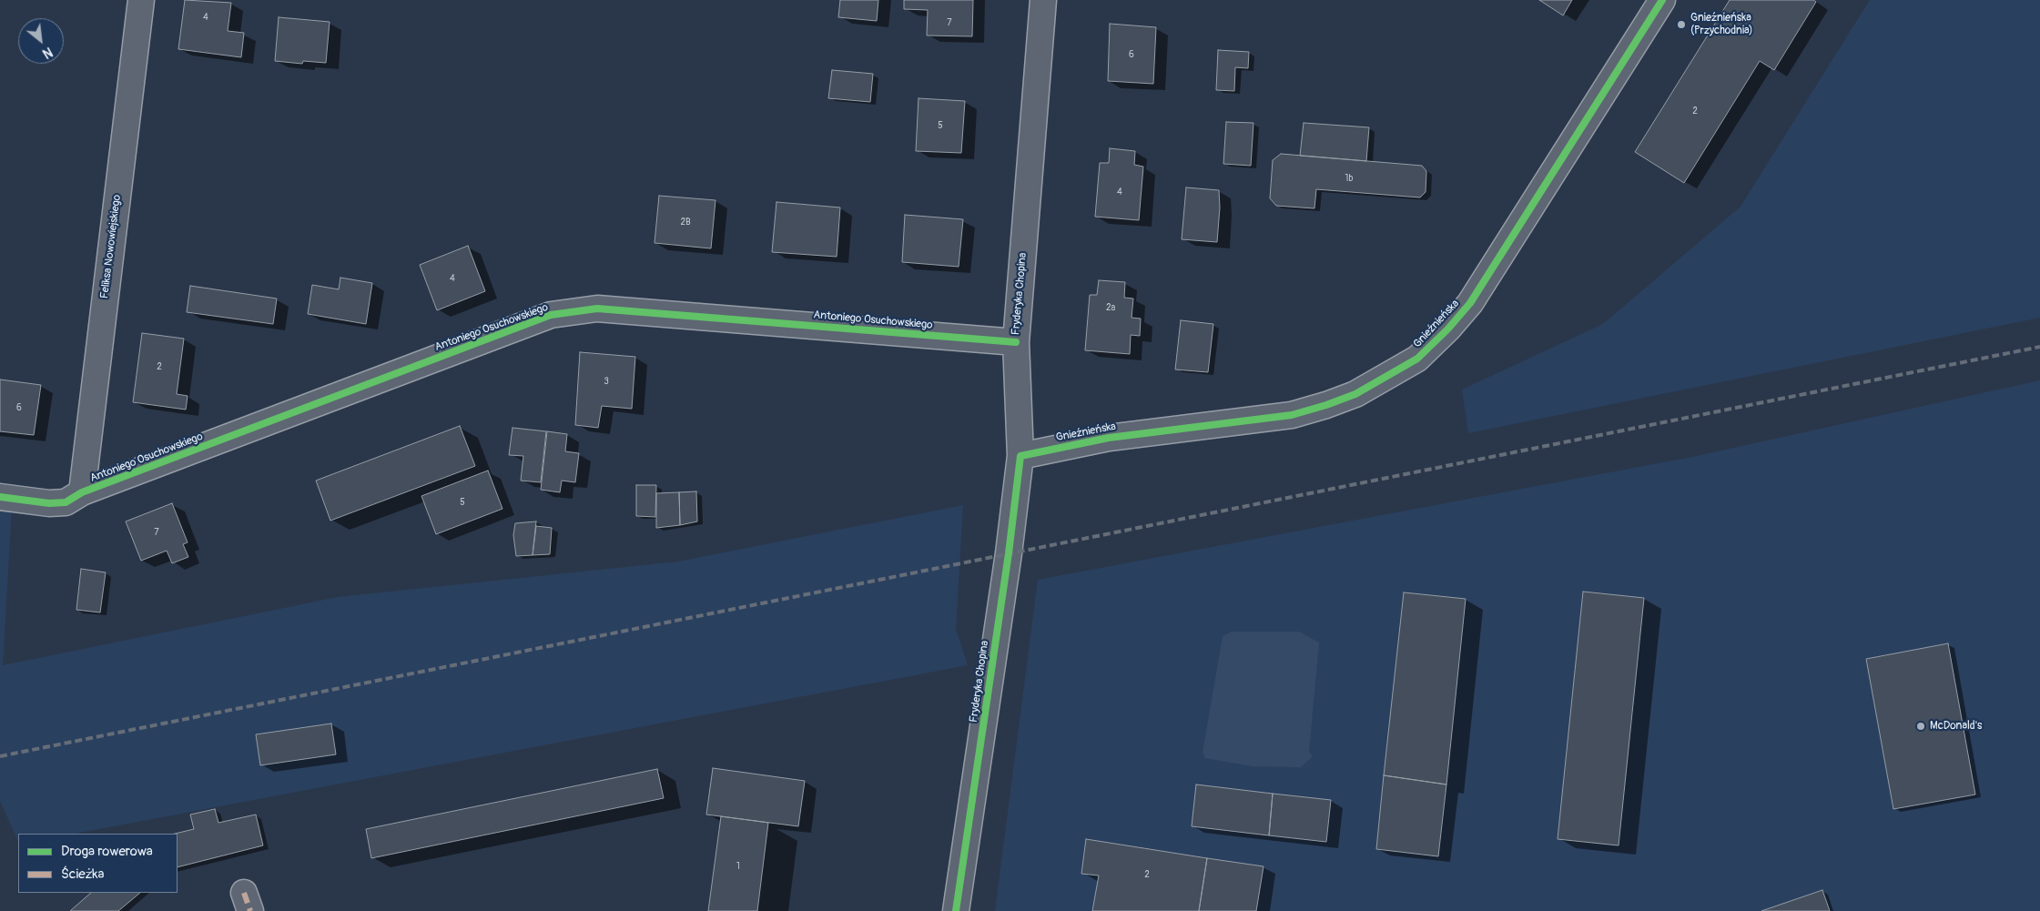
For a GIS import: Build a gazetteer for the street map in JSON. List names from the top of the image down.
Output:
{
  "streets": {
    "street": [
      "Feliksa Nowowiejskiego",
      "Fryderyka Chopina",
      "Antoniego Osuchowskiego",
      "Gnieźnieńska"
    ]
  },
  "crossings": [
    ["Feliksa Nowowiejskiego", "Antoniego Osuchowskiego"],
    ["Fryderyka Chopina", "Antoniego Osuchowskiego"],
    ["Fryderyka Chopina", "Gnieźnieńska"]
  ],
  "places": ["Gnieźnieńska (Przychodnia)", "McDonald's"],
  "house_numbers": [
    "4",
    "7",
    "6",
    "2",
    "5",
    "1b",
    "4",
    "2B",
    "4",
    "2a",
    "2",
    "3",
    "6",
    "5",
    "7",
    "1",
    "2"
  ],
  "legend": ["Droga rowerowa", "Ścieżka"],
  "north": "bottom right"
}
